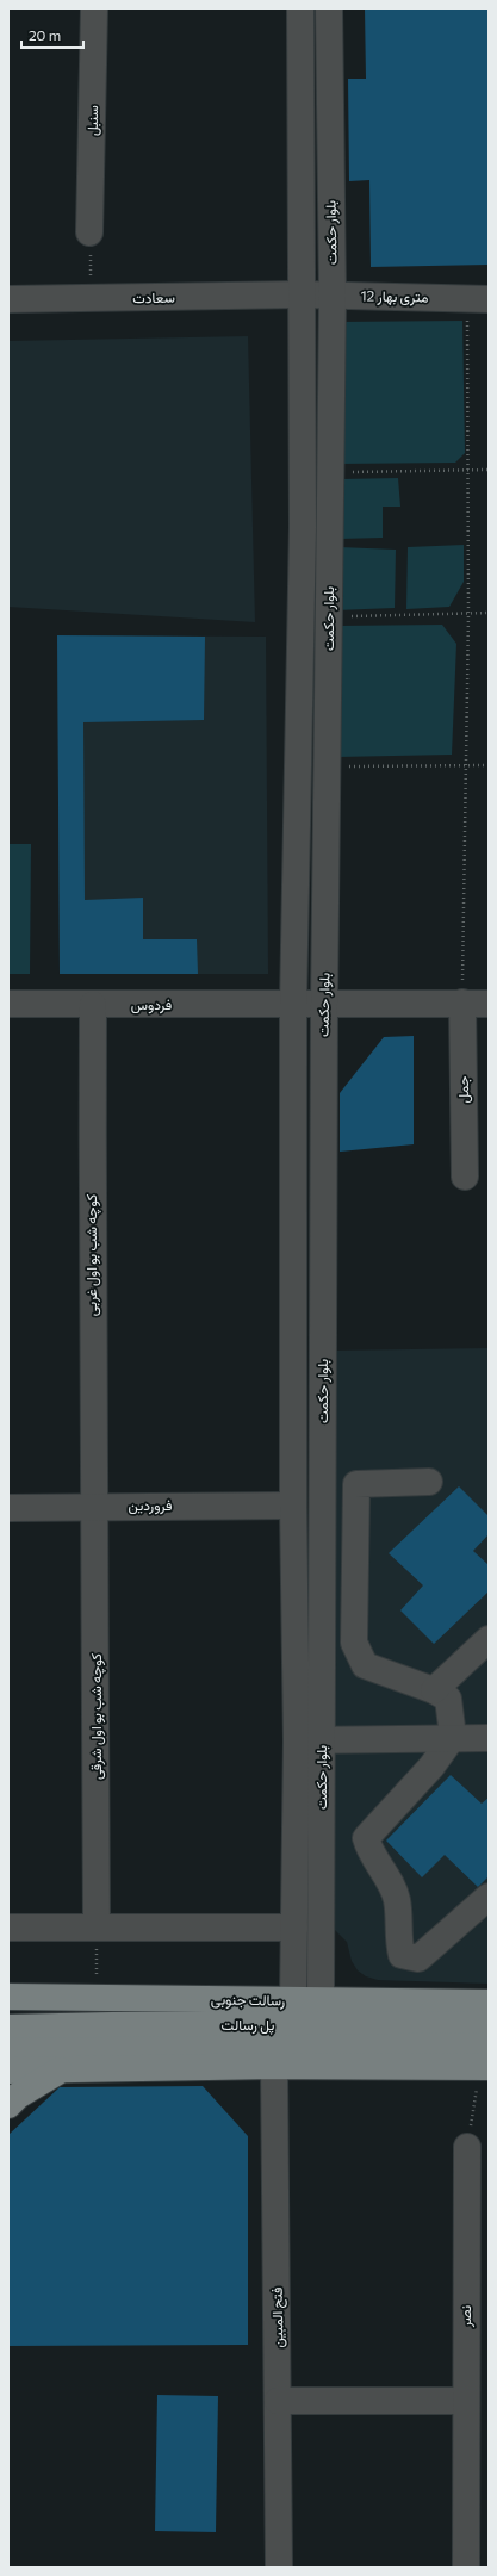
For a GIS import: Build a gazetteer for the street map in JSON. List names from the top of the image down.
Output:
{
  "streets": {
    "main road": ["رسالت جنوبی", "پل رسالت"],
    "street": [
      "سنبل",
      "بلوار حکمت",
      "12 متری بهار",
      "سعادت",
      "فردوس",
      "جمل",
      "کوچه شب بو اول غربی",
      "فروردین",
      "کوچه شب بو اول شرقی",
      "نصر",
      "فتح المبین"
    ]
  },
  "crossings": [
    ["بلوار حکمت", "12 متری بهار"],
    ["بلوار حکمت", "سعادت"],
    ["بلوار حکمت", "فردوس"],
    ["بلوار حکمت", "فروردین"],
    ["بلوار حکمت", "رسالت جنوبی"],
    ["12 متری بهار", "سعادت"],
    ["فردوس", "جمل"],
    ["فردوس", "کوچه شب بو اول غربی"],
    ["کوچه شب بو اول غربی", "فروردین"],
    ["کوچه شب بو اول غربی", "کوچه شب بو اول شرقی"],
    ["فروردین", "کوچه شب بو اول شرقی"]
  ],
  "scale_bar": "20 m"
}
